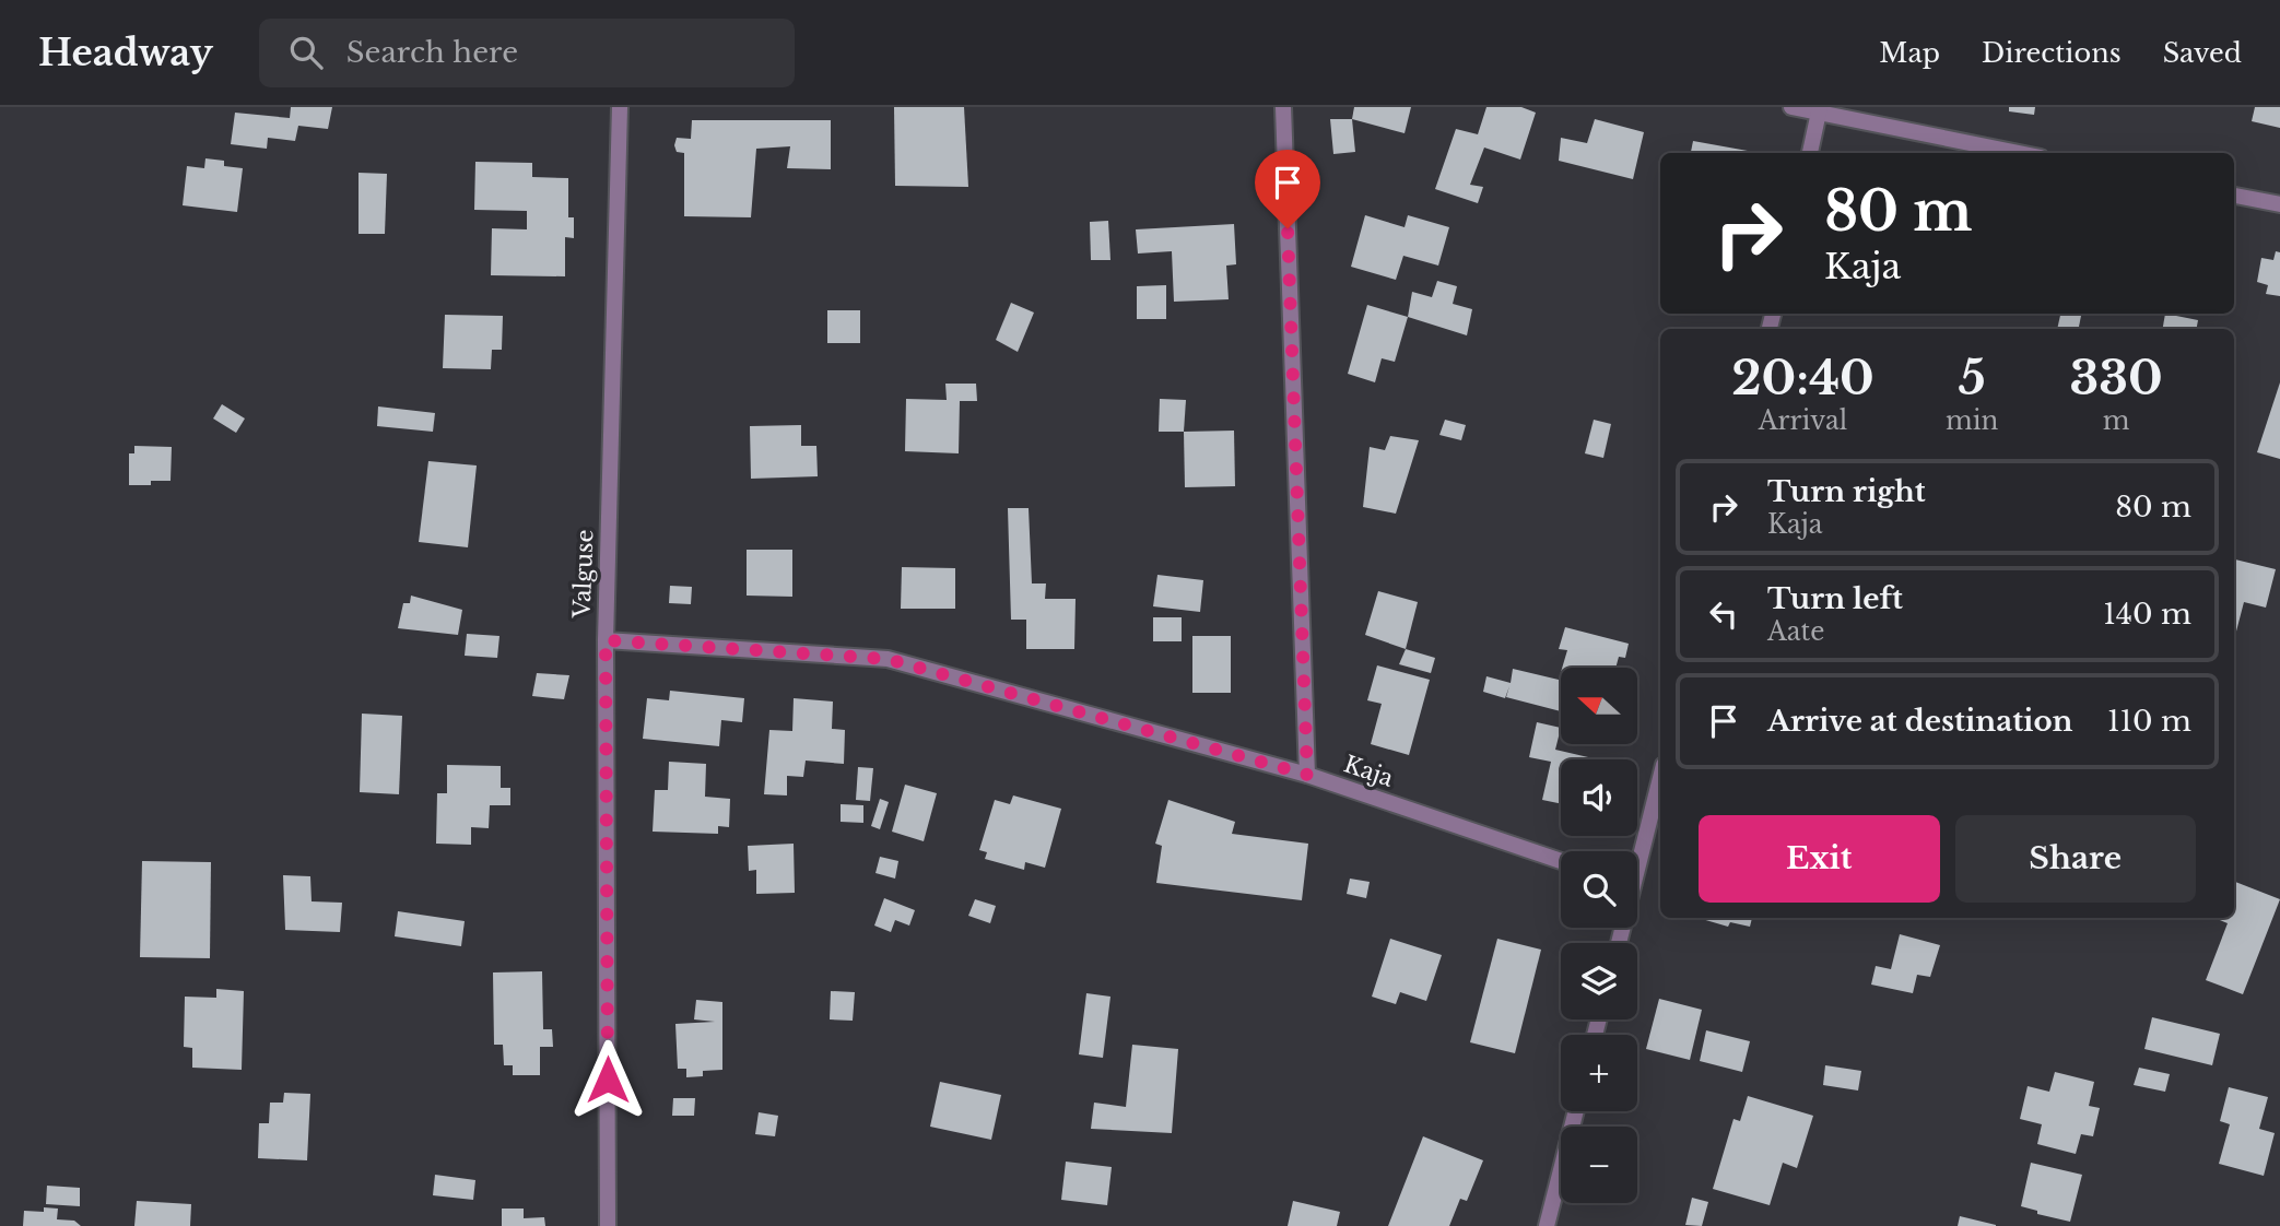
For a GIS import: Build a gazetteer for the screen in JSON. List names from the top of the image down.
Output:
{
  "streets": {
    "street": ["Valguse", "Kaja"]
  },
  "crossings": [
    ["Valguse", "Kaja"]
  ],
  "north": "left",
  "page": {
    "header": "Headway",
    "search": "Search here",
    "nav": ["Map", "Directions", "Saved"],
    "turn": ["80 m", "Kaja"],
    "eta": [
      "20:40",
      "Arrival",
      "5",
      "min",
      "330",
      "m"
    ],
    "list": [
      {
        "name": "Turn right",
        "note": "Kaja",
        "value": "80 m"
      },
      {
        "name": "Turn left",
        "note": "Aate",
        "value": "140 m"
      },
      {
        "name": "Arrive at destination",
        "value": "110 m"
      }
    ],
    "map_buttons": ["+", "−"],
    "buttons": ["Exit", "Share"]
  }
}
